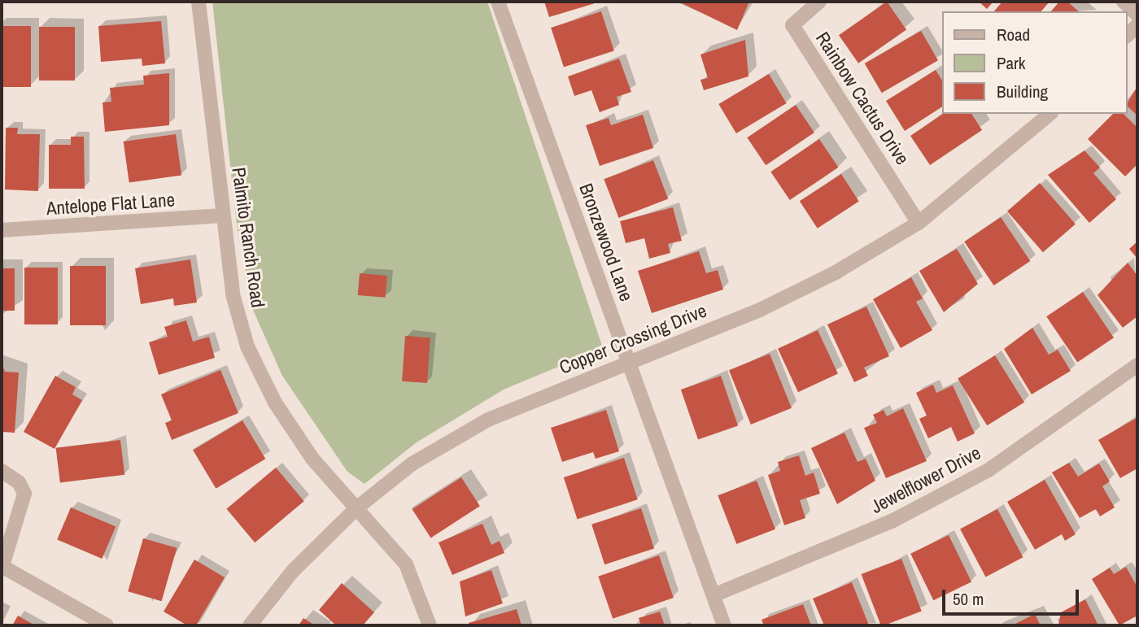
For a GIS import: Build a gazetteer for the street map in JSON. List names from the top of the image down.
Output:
{
  "streets": {
    "street": [
      "Rainbow Cactus Drive",
      "Antelope Flat Lane",
      "Palmito Ranch Road",
      "Bronzewood Lane",
      "Copper Crossing Drive",
      "Jewelflower Drive"
    ]
  },
  "crossings": [
    ["Rainbow Cactus Drive", "Copper Crossing Drive"],
    ["Antelope Flat Lane", "Palmito Ranch Road"],
    ["Palmito Ranch Road", "Copper Crossing Drive"],
    ["Bronzewood Lane", "Copper Crossing Drive"],
    ["Bronzewood Lane", "Jewelflower Drive"]
  ],
  "legend": ["Road", "Park", "Building"],
  "scale_bar": "50 m"
}
